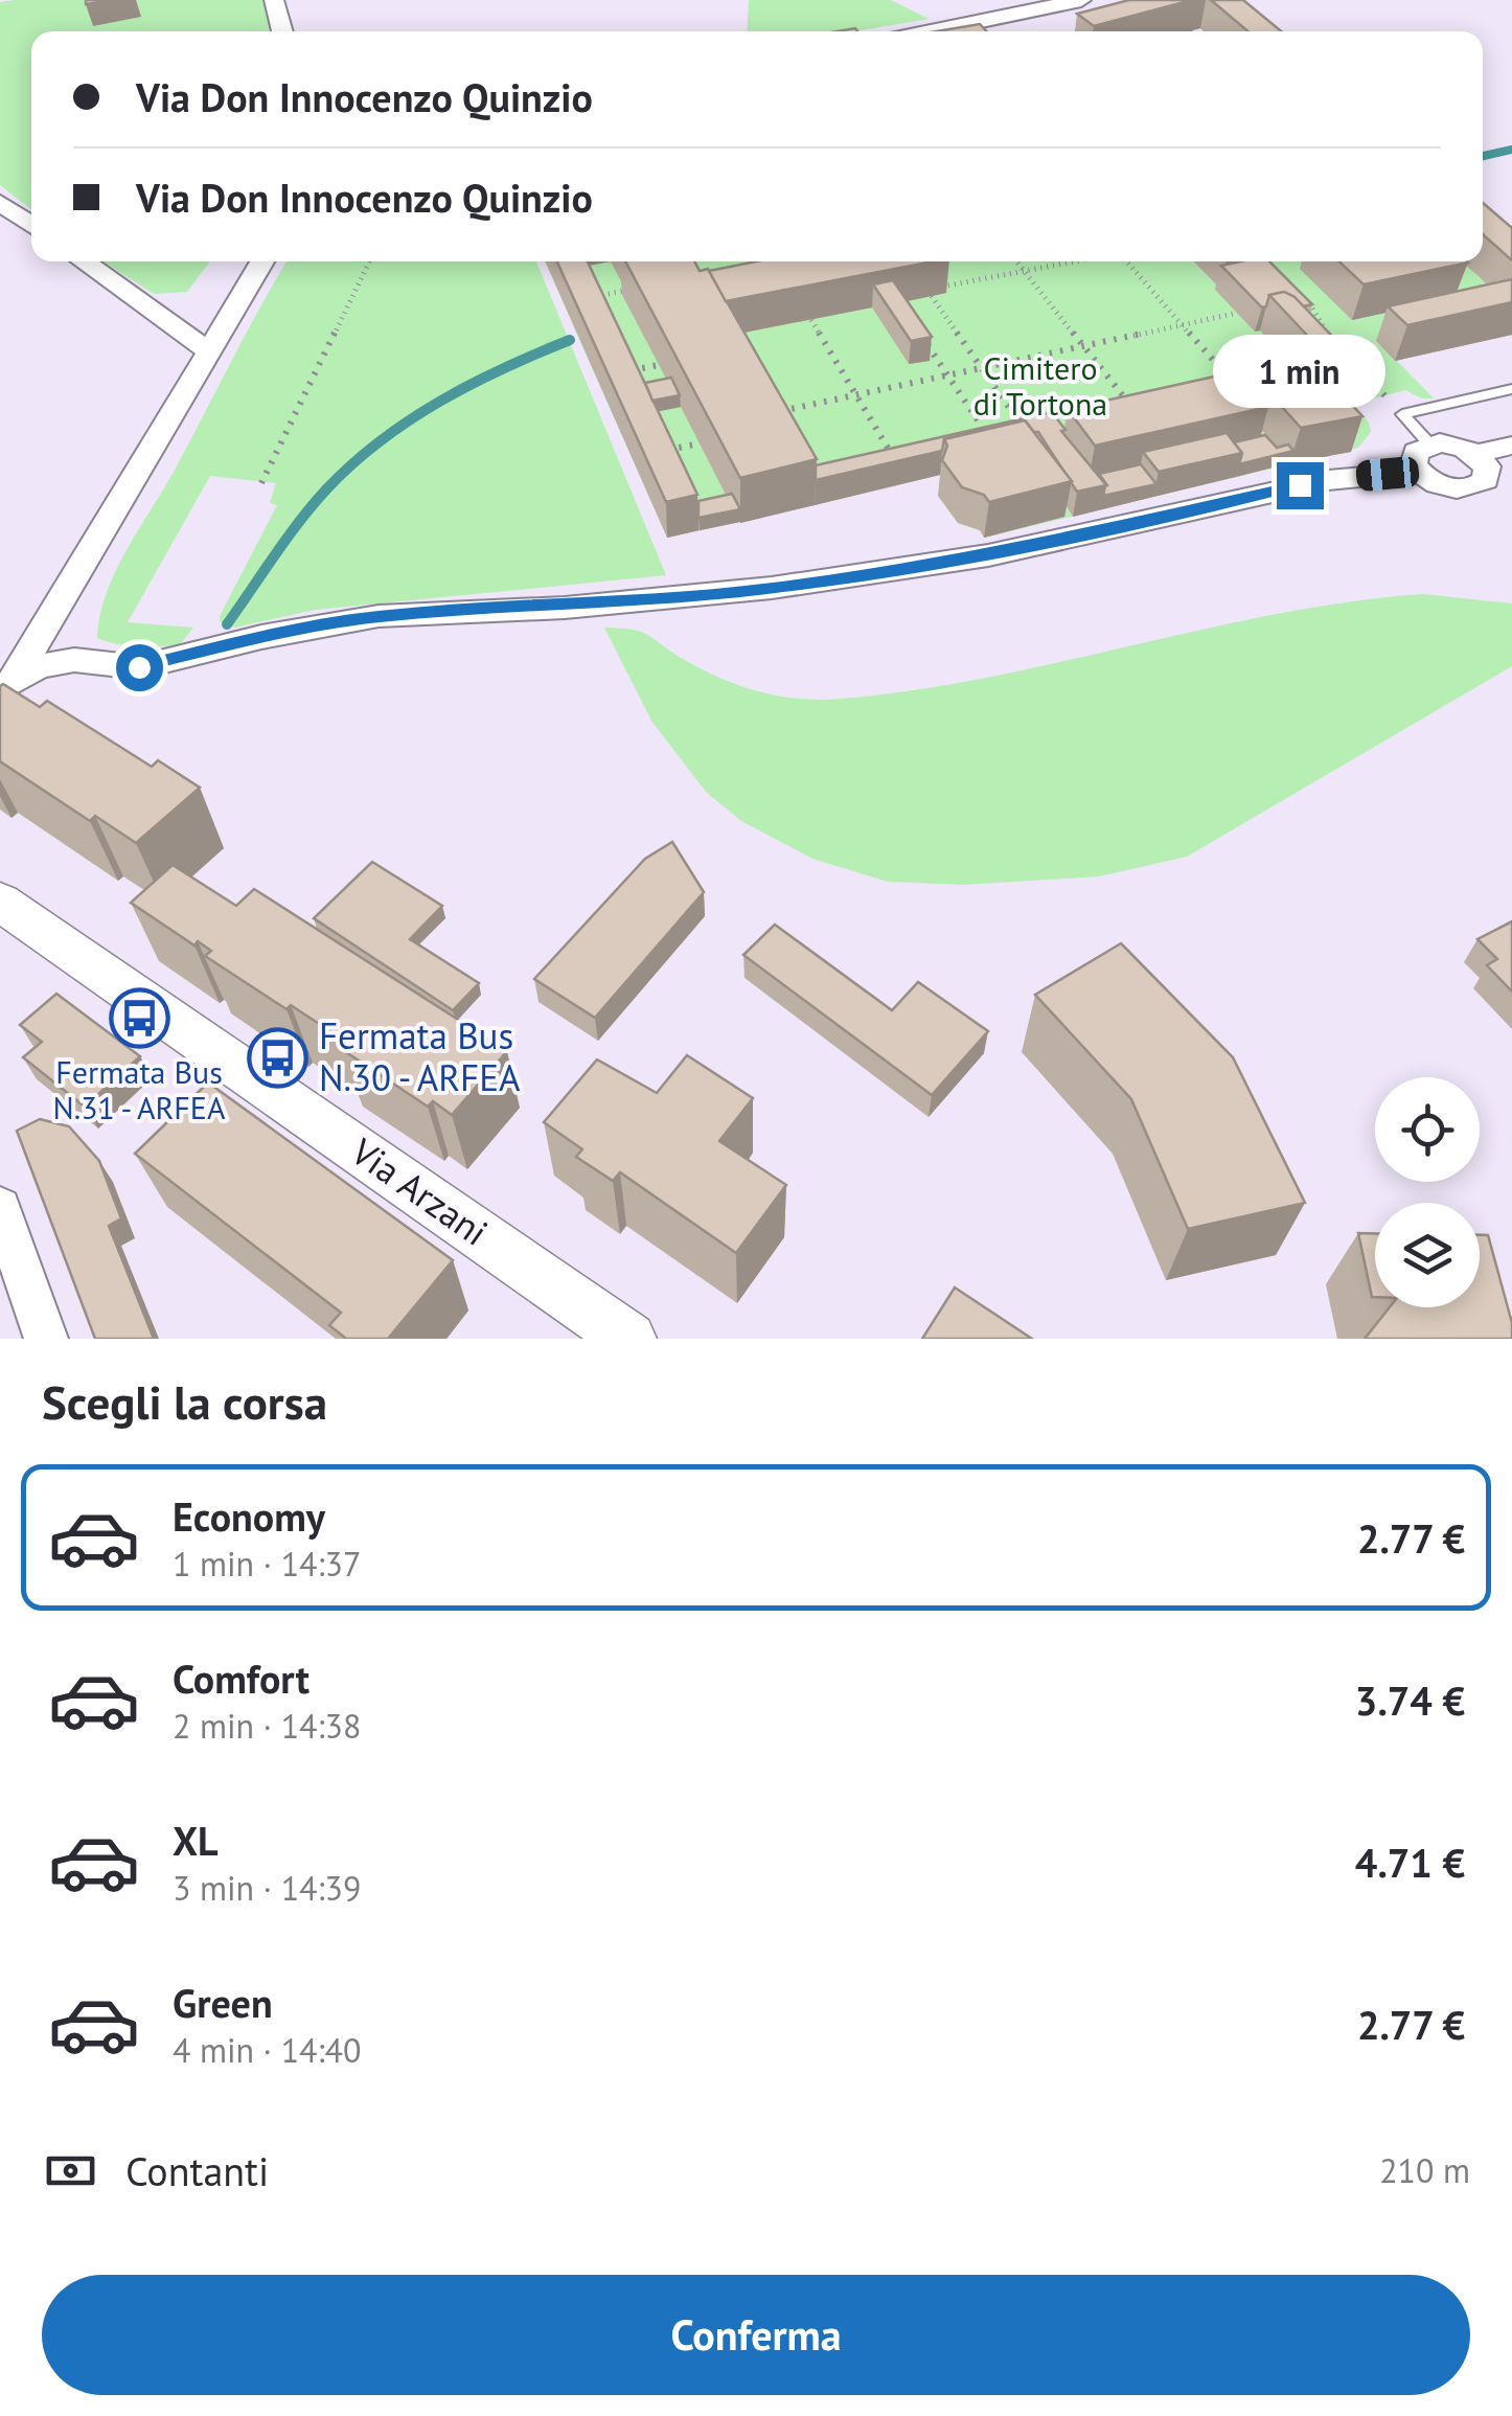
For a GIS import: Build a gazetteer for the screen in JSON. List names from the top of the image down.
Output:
{
  "streets": {
    "street": ["Via Arzani"]
  },
  "parks": ["Cimitero di Tortona"],
  "places": {
    "bus stop": ["Fermata Bus N.31 - ARFEA", "Fermata Bus N.30 - ARFEA"]
  },
  "page": {
    "banner": ["Via Don Innocenzo Quinzio", "Via Don Innocenzo Quinzio"],
    "bubble": "1 min",
    "heading": "Scegli la corsa",
    "list": [
      {
        "name": "Economy",
        "note": "1 min · 14:37",
        "value": "2.77 €"
      },
      {
        "name": "Comfort",
        "note": "2 min · 14:38",
        "value": "3.74 €"
      },
      {
        "name": "XL",
        "note": "3 min · 14:39",
        "value": "4.71 €"
      },
      {
        "name": "Green",
        "note": "4 min · 14:40",
        "value": "2.77 €"
      }
    ],
    "pay": ["Contanti", "210 m"],
    "buttons": "Conferma"
  }
}
